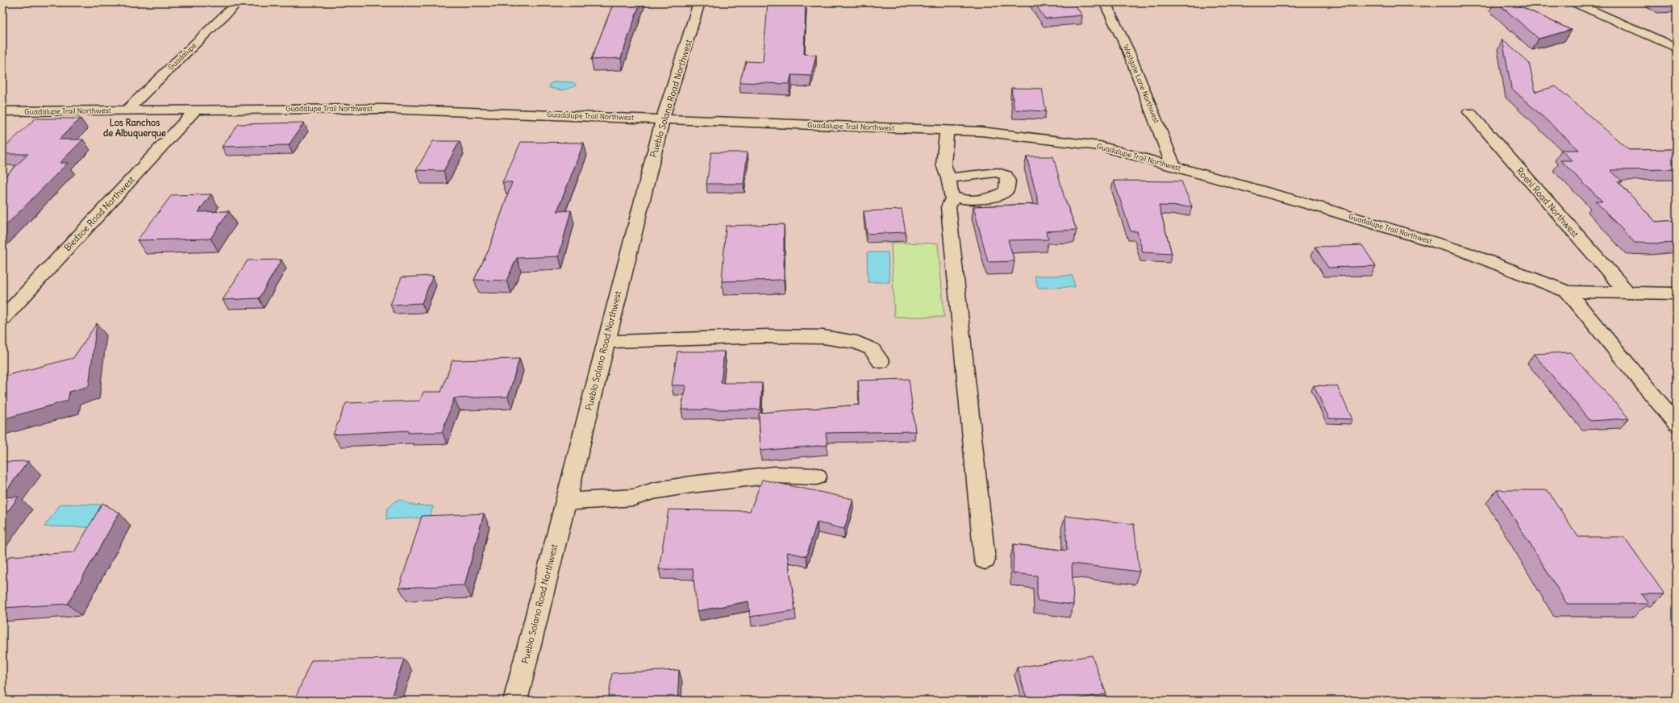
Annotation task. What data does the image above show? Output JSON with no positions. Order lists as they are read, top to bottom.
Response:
{
  "streets": {
    "street": [
      "Guadalupe",
      "Westgate Lane Northwest",
      "Pueblo Solano Road Northwest",
      "Guadalupe Trail Northwest",
      "Roehl Road Northwest",
      "Bledsoe Road Northwest"
    ]
  },
  "crossings": [
    ["Guadalupe", "Guadalupe Trail Northwest"],
    ["Westgate Lane Northwest", "Guadalupe Trail Northwest"],
    ["Pueblo Solano Road Northwest", "Guadalupe Trail Northwest"],
    ["Guadalupe Trail Northwest", "Roehl Road Northwest"],
    ["Guadalupe Trail Northwest", "Bledsoe Road Northwest"]
  ],
  "districts": ["Los Ranchos de Albuquerque"]
}
